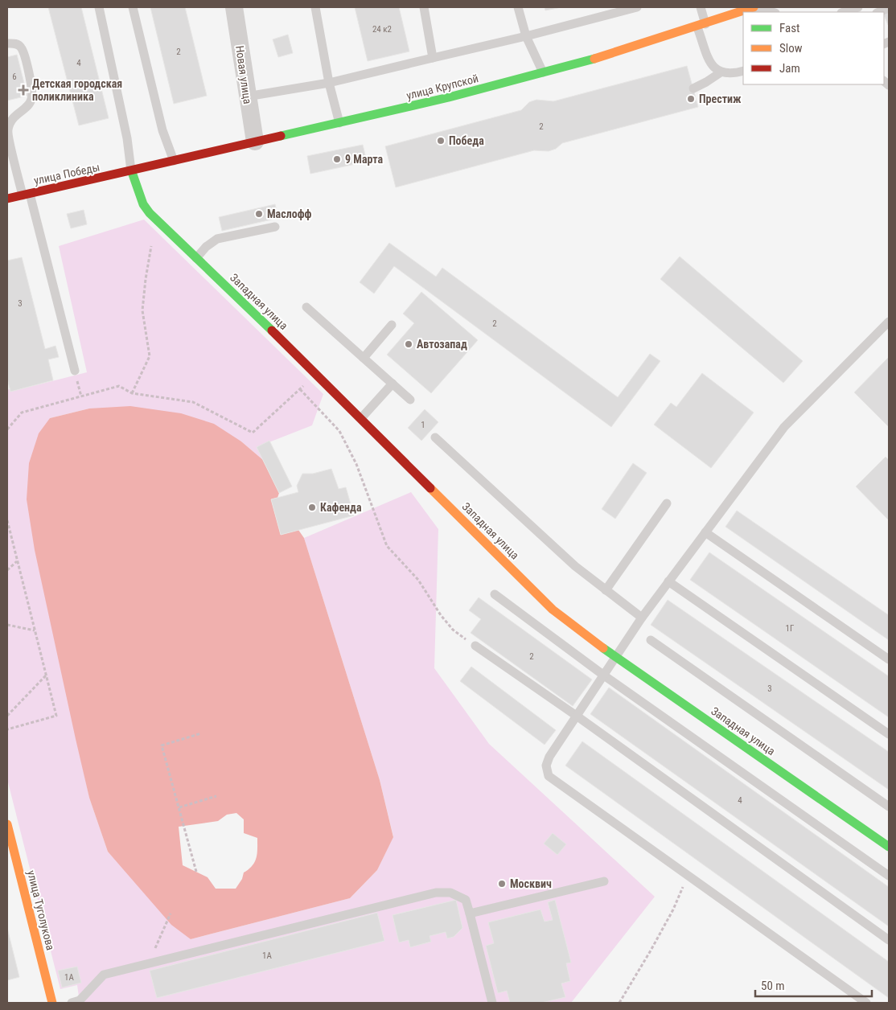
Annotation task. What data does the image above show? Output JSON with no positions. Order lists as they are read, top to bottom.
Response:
{
  "streets": {
    "street": [
      "Новая улица",
      "улица Крупской",
      "улица Победы",
      "Западная улица",
      "улица Туголукова"
    ]
  },
  "crossings": [
    ["Новая улица", "улица Крупской"],
    ["улица Крупской", "улица Победы"],
    ["улица Крупской", "Западная улица"],
    ["улица Победы", "Западная улица"]
  ],
  "places": {
    "health": ["Детская городская поликлиника"],
    "other": [
      "Престиж",
      "Победа",
      "9 Марта",
      "Маслофф",
      "Автозапад",
      "Кафенда",
      "Москвич"
    ]
  },
  "house_numbers": [
    "24 к2",
    "2",
    "4",
    "6",
    "2",
    "3",
    "2",
    "1",
    "1Г",
    "2",
    "3",
    "4",
    "1А",
    "1А"
  ],
  "legend": ["Fast", "Slow", "Jam"],
  "scale_bar": "50 m"
}
